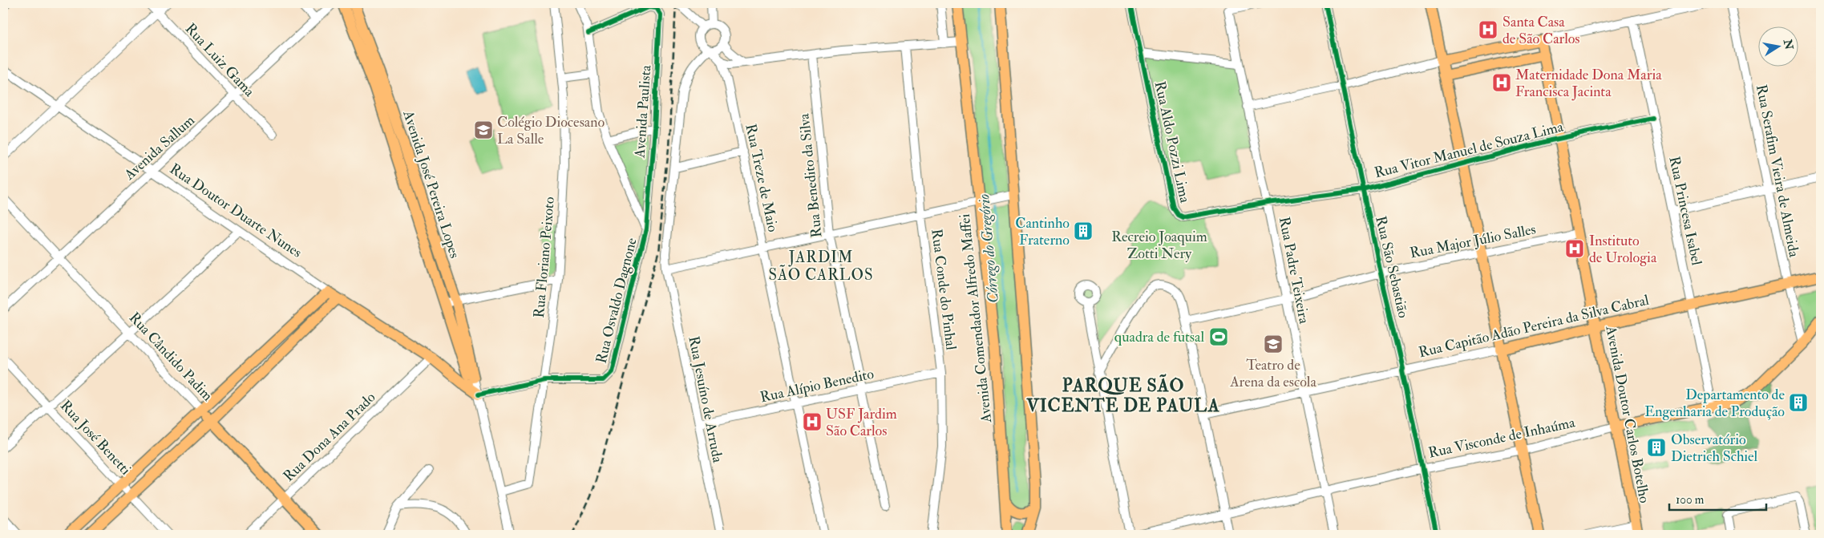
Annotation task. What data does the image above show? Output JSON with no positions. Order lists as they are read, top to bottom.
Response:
{
  "streets": {
    "main road": [
      "Avenida José Pereira Lopes",
      "Rua Doutor Duarte Nunes",
      "Avenida Comendador Alfredo Maffei",
      "Rua Capitão Adão Pereira da Silva Cabral",
      "Rua Cândido Padim",
      "Avenida Doutor Carlos Botelho",
      "Rua Visconde de Inhaúma"
    ],
    "street": [
      "Rua Luiz Gama",
      "Avenida Paulista",
      "Rua Aldo Pozzi Lima",
      "Avenida Sallum",
      "Rua Vitor Manuel de Souza Lima",
      "Rua Serafim Vieira de Almeida",
      "Rua Benedito da Silva",
      "Rua Treze de Maio",
      "Rua Princesa Isabel",
      "Rua Major Júlio Salles",
      "Rua Floriano Peixoto",
      "Rua São Sebastião",
      "Rua Padre Teixeira",
      "Rua Conde do Pinhal",
      "Rua Osvaldo Dagnone",
      "Rua Alípio Benedito",
      "Rua Jesuíno de Arruda",
      "Rua Dona Ana Prado",
      "Rua José Benetti"
    ]
  },
  "crossings": [
    ["Rua Luiz Gama", "Avenida Sallum"],
    ["Avenida Paulista", "Rua Osvaldo Dagnone"],
    ["Rua Aldo Pozzi Lima", "Rua Vitor Manuel de Souza Lima"],
    ["Rua Aldo Pozzi Lima", "Rua Padre Teixeira"],
    ["Avenida Sallum", "Rua Doutor Duarte Nunes"],
    ["Avenida Sallum", "Rua Cândido Padim"],
    ["Rua Vitor Manuel de Souza Lima", "Rua Princesa Isabel"],
    ["Rua Vitor Manuel de Souza Lima", "Rua São Sebastião"],
    ["Rua Vitor Manuel de Souza Lima", "Rua Padre Teixeira"],
    ["Rua Vitor Manuel de Souza Lima", "Avenida Doutor Carlos Botelho"],
    ["Rua Serafim Vieira de Almeida", "Rua Capitão Adão Pereira da Silva Cabral"],
    ["Rua Serafim Vieira de Almeida", "Rua Visconde de Inhaúma"],
    ["Rua Benedito da Silva", "Rua Alípio Benedito"],
    ["Rua Treze de Maio", "Rua Alípio Benedito"],
    ["Avenida José Pereira Lopes", "Rua Doutor Duarte Nunes"],
    ["Rua Doutor Duarte Nunes", "Rua Dona Ana Prado"],
    ["Rua Princesa Isabel", "Rua Capitão Adão Pereira da Silva Cabral"],
    ["Rua Princesa Isabel", "Rua Visconde de Inhaúma"],
    ["Rua Major Júlio Salles", "Rua São Sebastião"],
    ["Rua Major Júlio Salles", "Rua Padre Teixeira"],
    ["Rua Major Júlio Salles", "Avenida Doutor Carlos Botelho"],
    ["Rua Floriano Peixoto", "Rua Osvaldo Dagnone"],
    ["Rua São Sebastião", "Rua Capitão Adão Pereira da Silva Cabral"],
    ["Rua São Sebastião", "Rua Visconde de Inhaúma"],
    ["Rua Padre Teixeira", "Rua Capitão Adão Pereira da Silva Cabral"],
    ["Rua Padre Teixeira", "Rua Visconde de Inhaúma"],
    ["Rua Conde do Pinhal", "Rua Alípio Benedito"],
    ["Rua Capitão Adão Pereira da Silva Cabral", "Avenida Doutor Carlos Botelho"],
    ["Rua Cândido Padim", "Rua Dona Ana Prado"],
    ["Rua Alípio Benedito", "Rua Jesuíno de Arruda"],
    ["Avenida Doutor Carlos Botelho", "Rua Visconde de Inhaúma"]
  ],
  "districts": ["JARDIM SÃO CARLOS", "PARQUE SÃO VICENTE DE PAULA"],
  "water": ["Córrego do Gregório"],
  "parks": ["Recreio Joaquim Zotti Nery"],
  "places": {
    "hospital": [
      "Santa Casa de São Carlos",
      "Maternidade Dona Maria Francisca Jacinta",
      "Instituto de Urologia",
      "USF Jardim São Carlos"
    ],
    "school or university": ["Colégio Diocesano La Salle", "Teatro de Arena da escola"],
    "building": ["Cantinho Fraterno", "Departamento de Engenharia de Produção", "Observatório Dietrich Schiel"],
    "sports": ["quadra de futsal"]
  },
  "scale_bar": "100 m",
  "north": "right"
}
